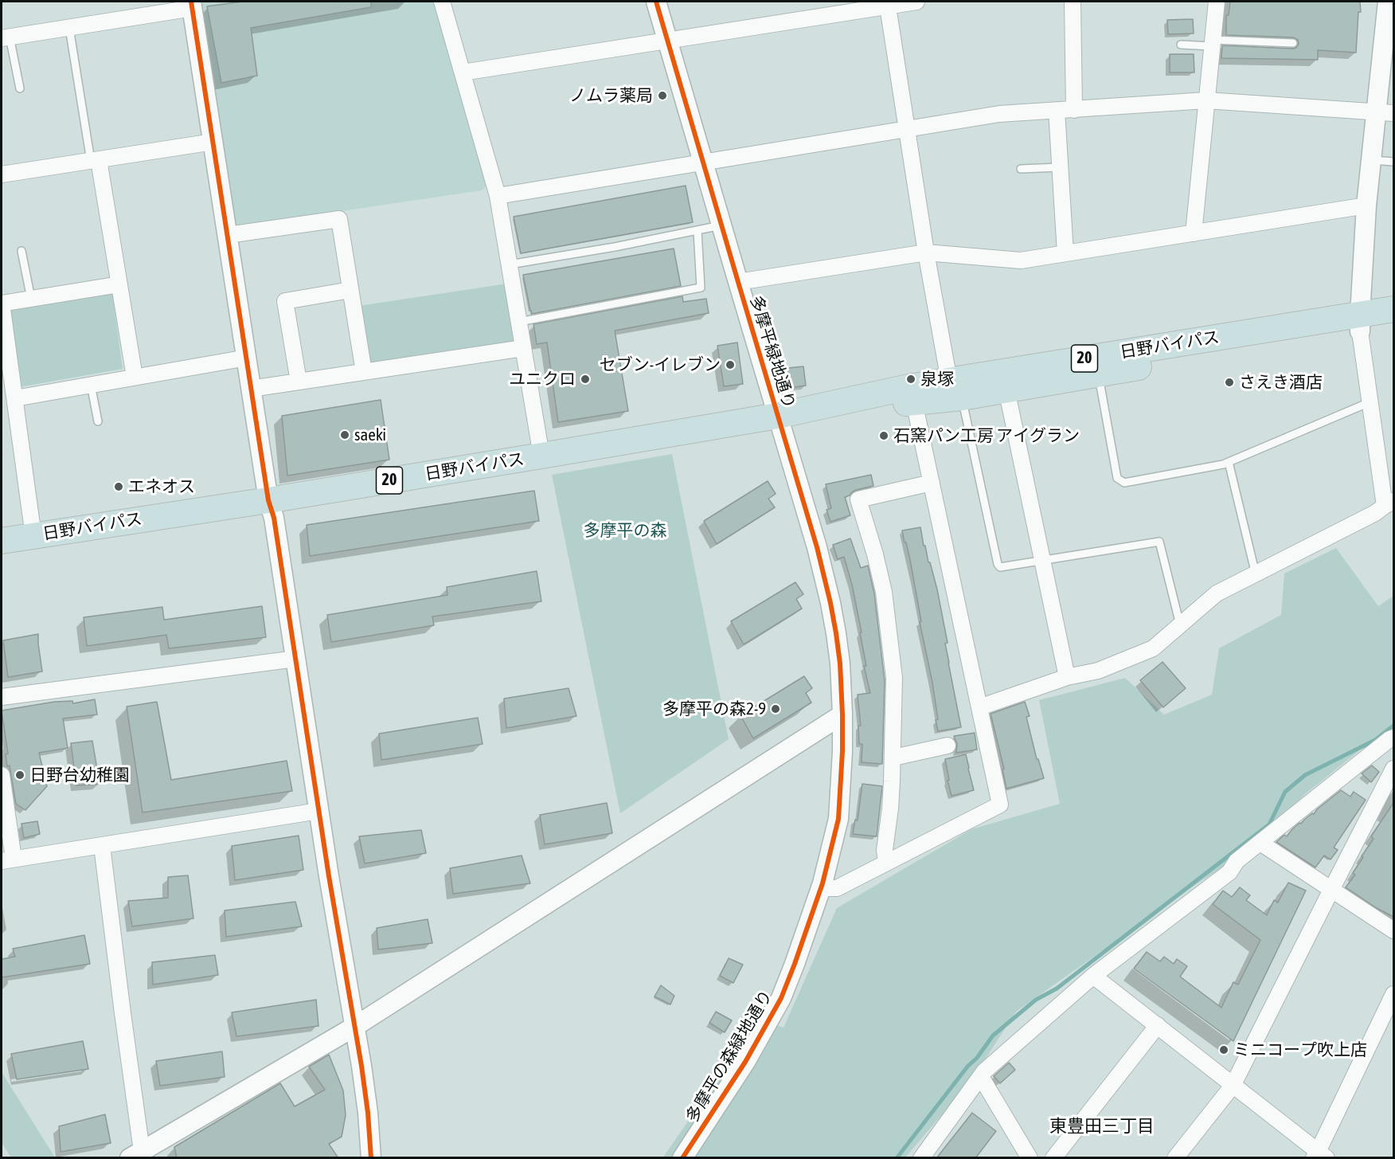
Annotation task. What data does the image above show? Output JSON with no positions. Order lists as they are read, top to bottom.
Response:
{
  "streets": {
    "highway": ["日野バイパス", "20"],
    "street": ["多摩平緑地通り", "多摩平の森緑地通り"]
  },
  "crossings": [
    ["日野バイパス", "多摩平緑地通り"],
    ["多摩平緑地通り", "多摩平の森緑地通り"]
  ],
  "districts": ["東豊田三丁目"],
  "parks": ["多摩平の森"],
  "places": [
    "ノムラ薬局",
    "セブン-イレブン",
    "ユニクロ",
    "泉塚",
    "さえき酒店",
    "saeki",
    "石窯パン工房 アイグラン",
    "エネオス",
    "多摩平の森2-9",
    "日野台幼稚園",
    "ミニコープ吹上店"
  ]
}
